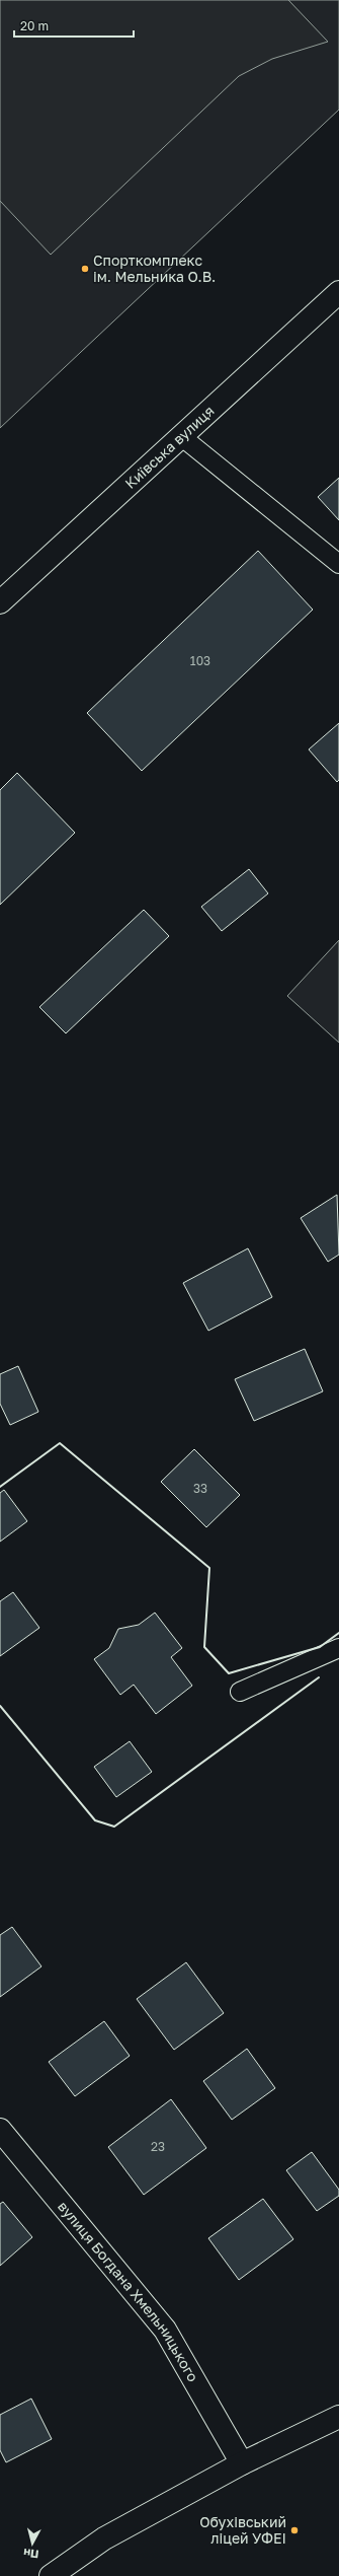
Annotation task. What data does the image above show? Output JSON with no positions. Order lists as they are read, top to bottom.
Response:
{
  "streets": {
    "street": ["Київська вулиця", "вулиця Богдана Хмельницького"]
  },
  "places": ["Спорткомплекс ім. Мельника О.В.", "Обухівський ліцей УФЕІ"],
  "house_numbers": ["103", "33", "23"],
  "scale_bar": "20 m",
  "north": "bottom"
}
